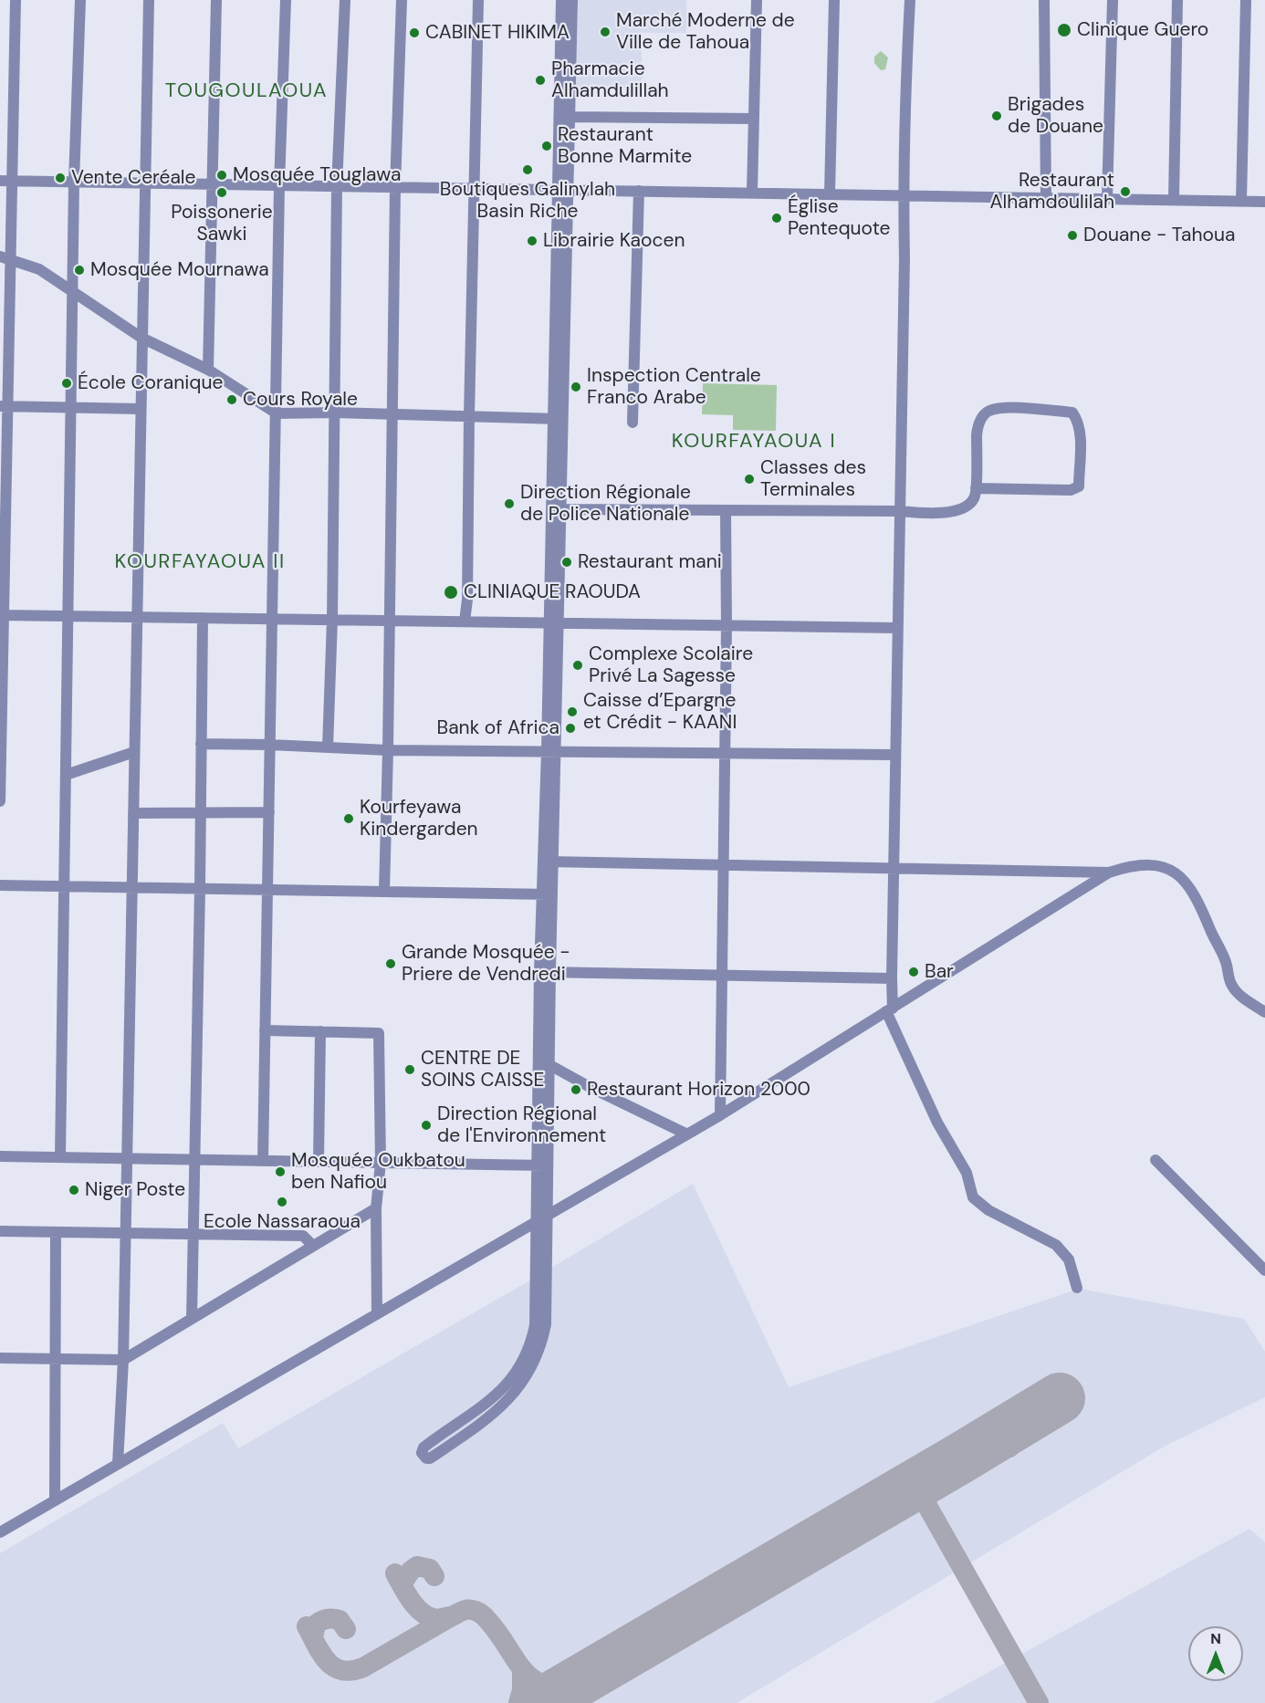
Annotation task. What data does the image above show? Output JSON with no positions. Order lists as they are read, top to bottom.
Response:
{
  "districts": ["TOUGOULAOUA", "KOURFAYAOUA I", "KOURFAYAOUA II"],
  "places": [
    "Clinique Guero",
    "Marché Moderne de Ville de Tahoua",
    "CABINET HIKIMA",
    "Pharmacie Alhamdulillah",
    "Brigades de Douane",
    "Restaurant Bonne Marmite",
    "Boutiques Galinylah Basin Riche",
    "Mosquée Touglawa",
    "Vente Ceréale",
    "Restaurant Alhamdoulilah",
    "Poissonerie Sawki",
    "Église Pentequote",
    "Douane - Tahoua",
    "Librairie Kaocen",
    "Mosquée Mournawa",
    "École Coranique",
    "Inspection Centrale Franco Arabe",
    "Cours Royale",
    "Classes des Terminales",
    "Direction Régionale de Police Nationale",
    "Restaurant mani",
    "CLINIAQUE RAOUDA",
    "Complexe Scolaire Privé La Sagesse",
    "Caisse d’Epargne et Crédit - KAANI",
    "Bank of Africa",
    "Kourfeyawa Kindergarden",
    "Grande Mosquée - Priere de Vendredi",
    "Bar",
    "CENTRE DE SOINS CAISSE",
    "Restaurant Horizon 2000",
    "Direction Régional de l'Environnement",
    "Mosquée Oukbatou ben Nafiou",
    "Niger Poste",
    "Ecole Nassaraoua"
  ],
  "north": "top"
}
